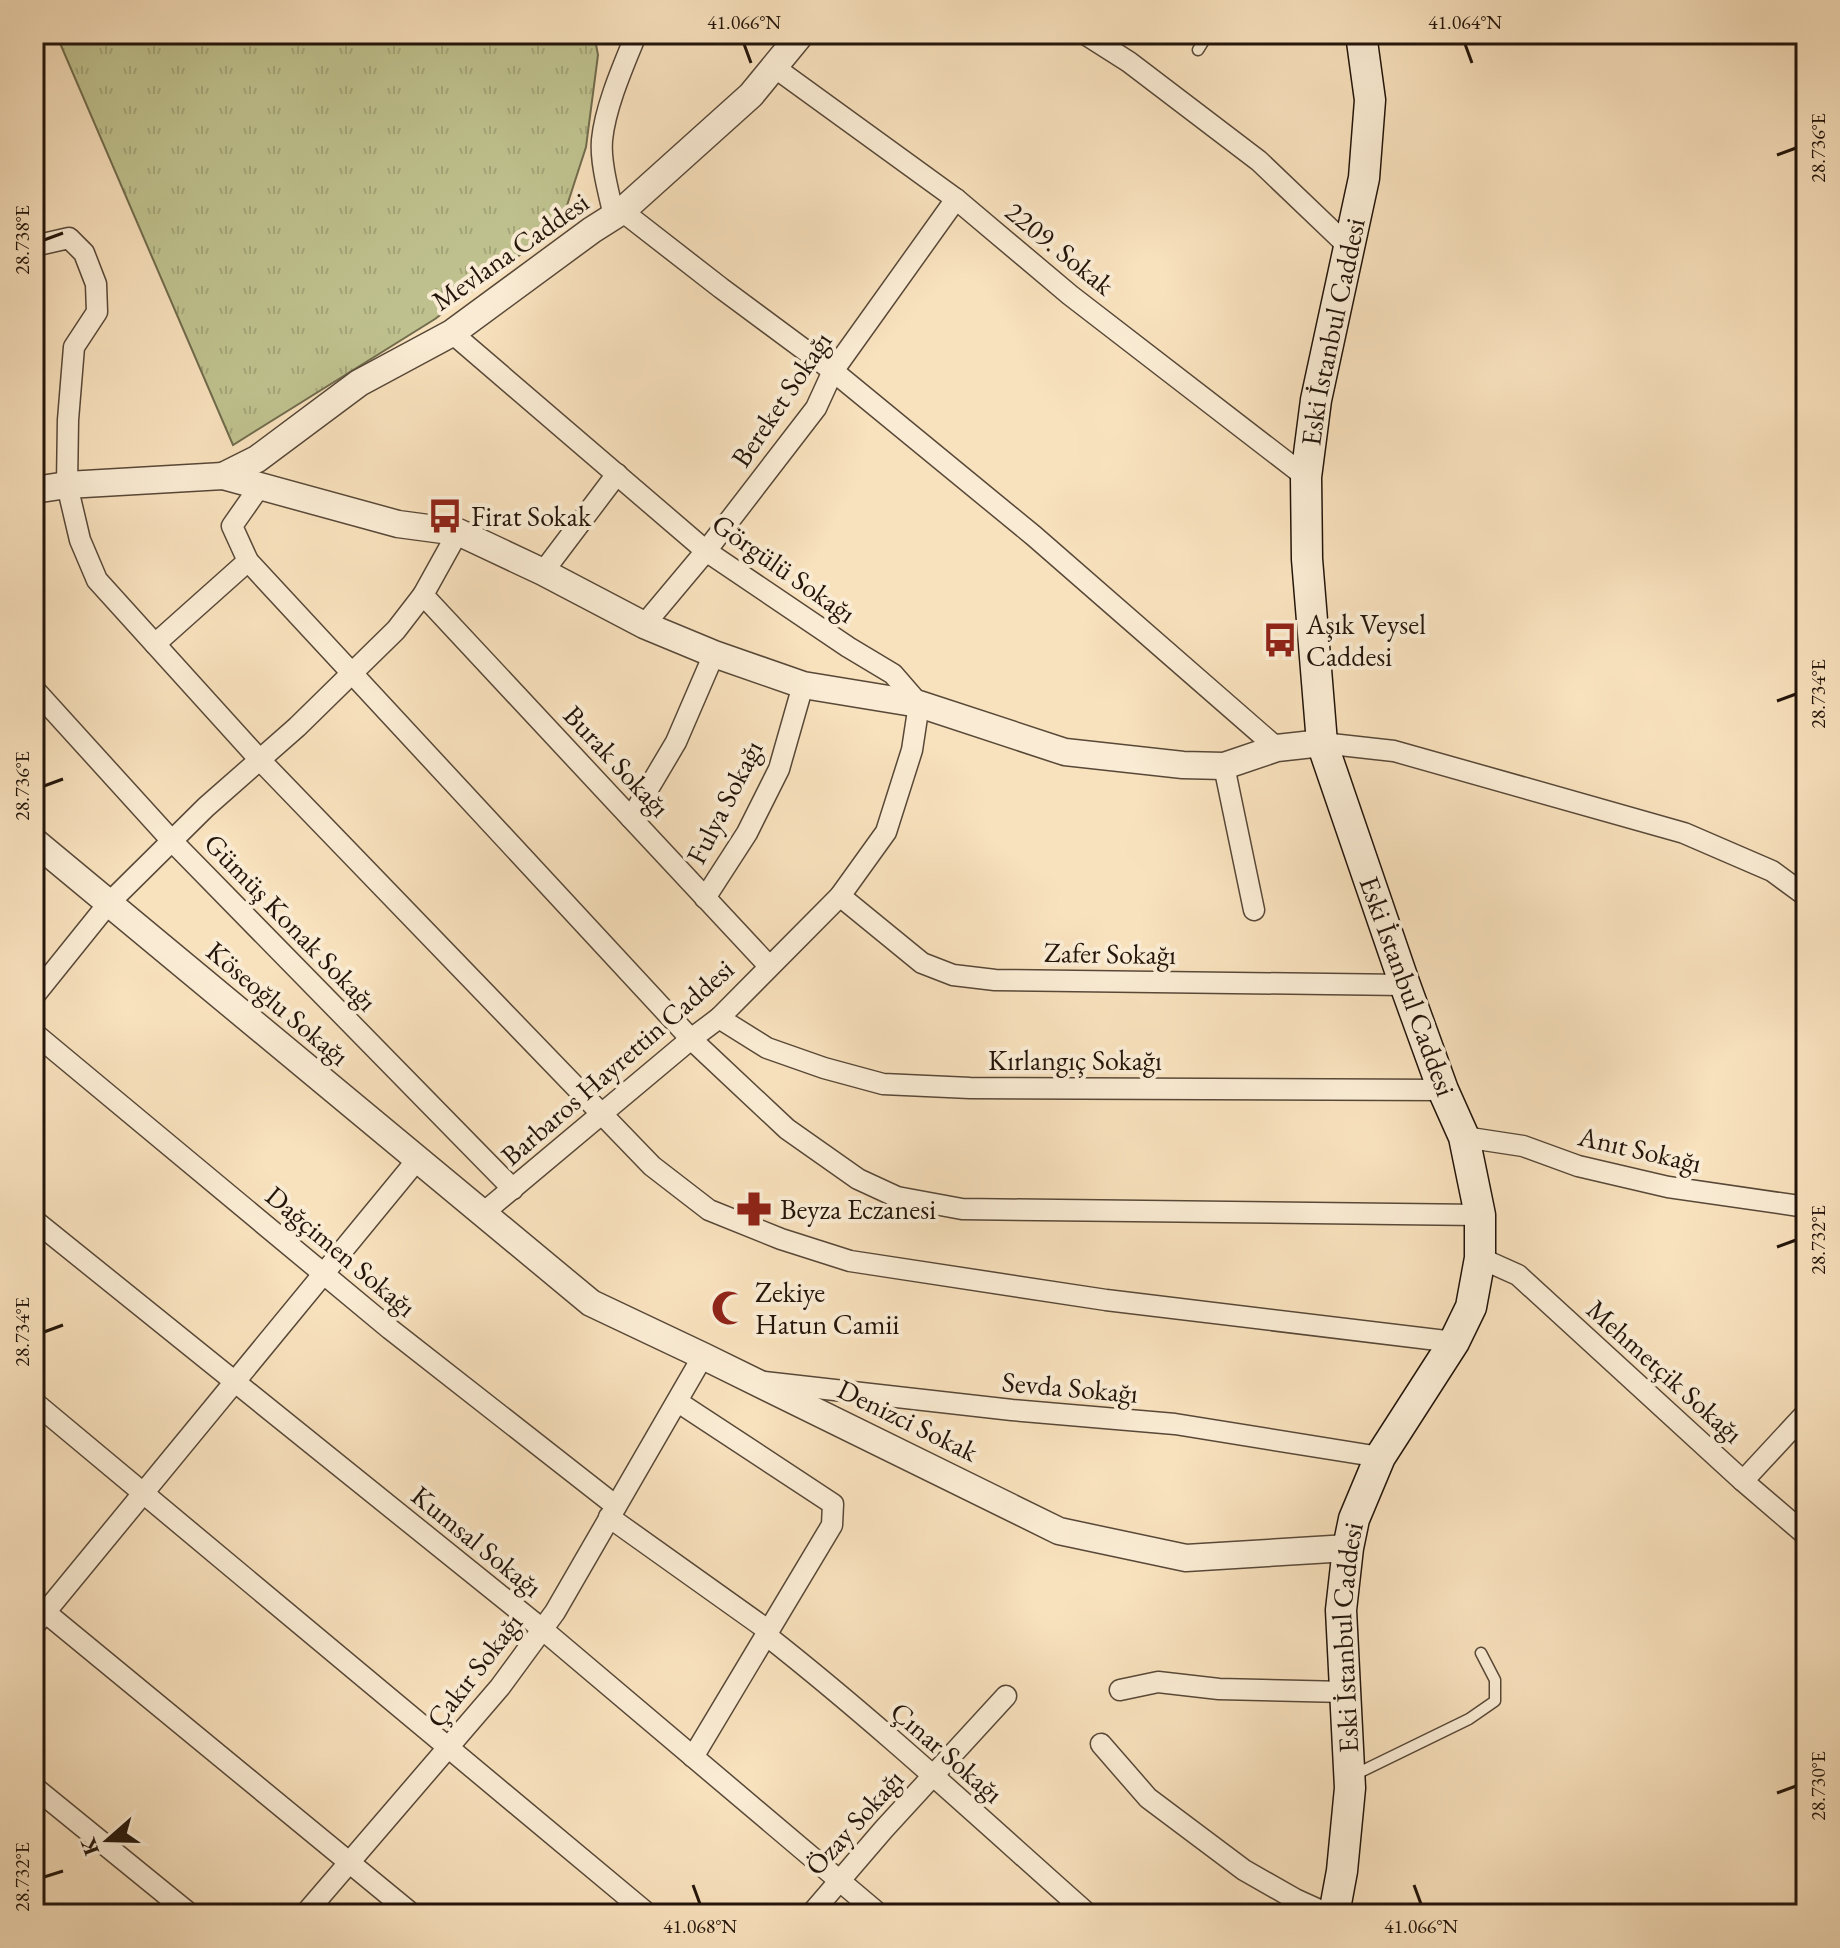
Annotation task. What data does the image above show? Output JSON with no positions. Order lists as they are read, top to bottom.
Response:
{
  "streets": {
    "main road": ["Eski İstanbul Caddesi"],
    "street": [
      "2209. Sokak",
      "Mevlana Caddesi",
      "Bereket Sokağı",
      "Görgülü Sokağı",
      "Burak Sokağı",
      "Fulya Sokağı",
      "Gümüş Konak Sokağı",
      "Zafer Sokağı",
      "Köseoğlu Sokağı",
      "Kırlangıç Sokağı",
      "Barbaros Hayrettin Caddesi",
      "Anıt Sokağı",
      "Dağçimen Sokağı",
      "Mehmetçik Sokağı",
      "Sevda Sokağı",
      "Denizci Sokak",
      "Kumsal Sokağı",
      "Çakır Sokağı",
      "Çınar Sokağı",
      "Özay Sokağı"
    ]
  },
  "crossings": [
    ["2209. Sokak", "Mevlana Caddesi"],
    ["2209. Sokak", "Eski İstanbul Caddesi"],
    ["2209. Sokak", "Bereket Sokağı"],
    ["Mevlana Caddesi", "Görgülü Sokağı"],
    ["Eski İstanbul Caddesi", "Zafer Sokağı"],
    ["Eski İstanbul Caddesi", "Kırlangıç Sokağı"],
    ["Eski İstanbul Caddesi", "Anıt Sokağı"],
    ["Eski İstanbul Caddesi", "Mehmetçik Sokağı"],
    ["Eski İstanbul Caddesi", "Sevda Sokağı"],
    ["Eski İstanbul Caddesi", "Denizci Sokak"],
    ["Bereket Sokağı", "Görgülü Sokağı"],
    ["Görgülü Sokağı", "Barbaros Hayrettin Caddesi"],
    ["Burak Sokağı", "Fulya Sokağı"],
    ["Burak Sokağı", "Barbaros Hayrettin Caddesi"],
    ["Gümüş Konak Sokağı", "Barbaros Hayrettin Caddesi"],
    ["Zafer Sokağı", "Barbaros Hayrettin Caddesi"],
    ["Köseoğlu Sokağı", "Barbaros Hayrettin Caddesi"],
    ["Köseoğlu Sokağı", "Denizci Sokak"],
    ["Kırlangıç Sokağı", "Barbaros Hayrettin Caddesi"],
    ["Barbaros Hayrettin Caddesi", "Denizci Sokak"],
    ["Dağçimen Sokağı", "Çakır Sokağı"],
    ["Dağçimen Sokağı", "Çınar Sokağı"],
    ["Sevda Sokağı", "Denizci Sokak"],
    ["Denizci Sokak", "Çakır Sokağı"],
    ["Kumsal Sokağı", "Çakır Sokağı"],
    ["Kumsal Sokağı", "Özay Sokağı"],
    ["Çınar Sokağı", "Özay Sokağı"]
  ],
  "places": {
    "bus stop": ["Firat Sokak", "Aşık Veysel Caddesi"],
    "pharmacy": ["Beyza Eczanesi"],
    "mosque": ["Zekiye Hatun Camii"]
  },
  "north": "left",
  "coordinates": [
    "41.066°N",
    "41.064°N",
    "28.736°E",
    "28.738°E",
    "28.734°E",
    "28.732°E",
    "28.730°E",
    "41.068°N"
  ]
}
